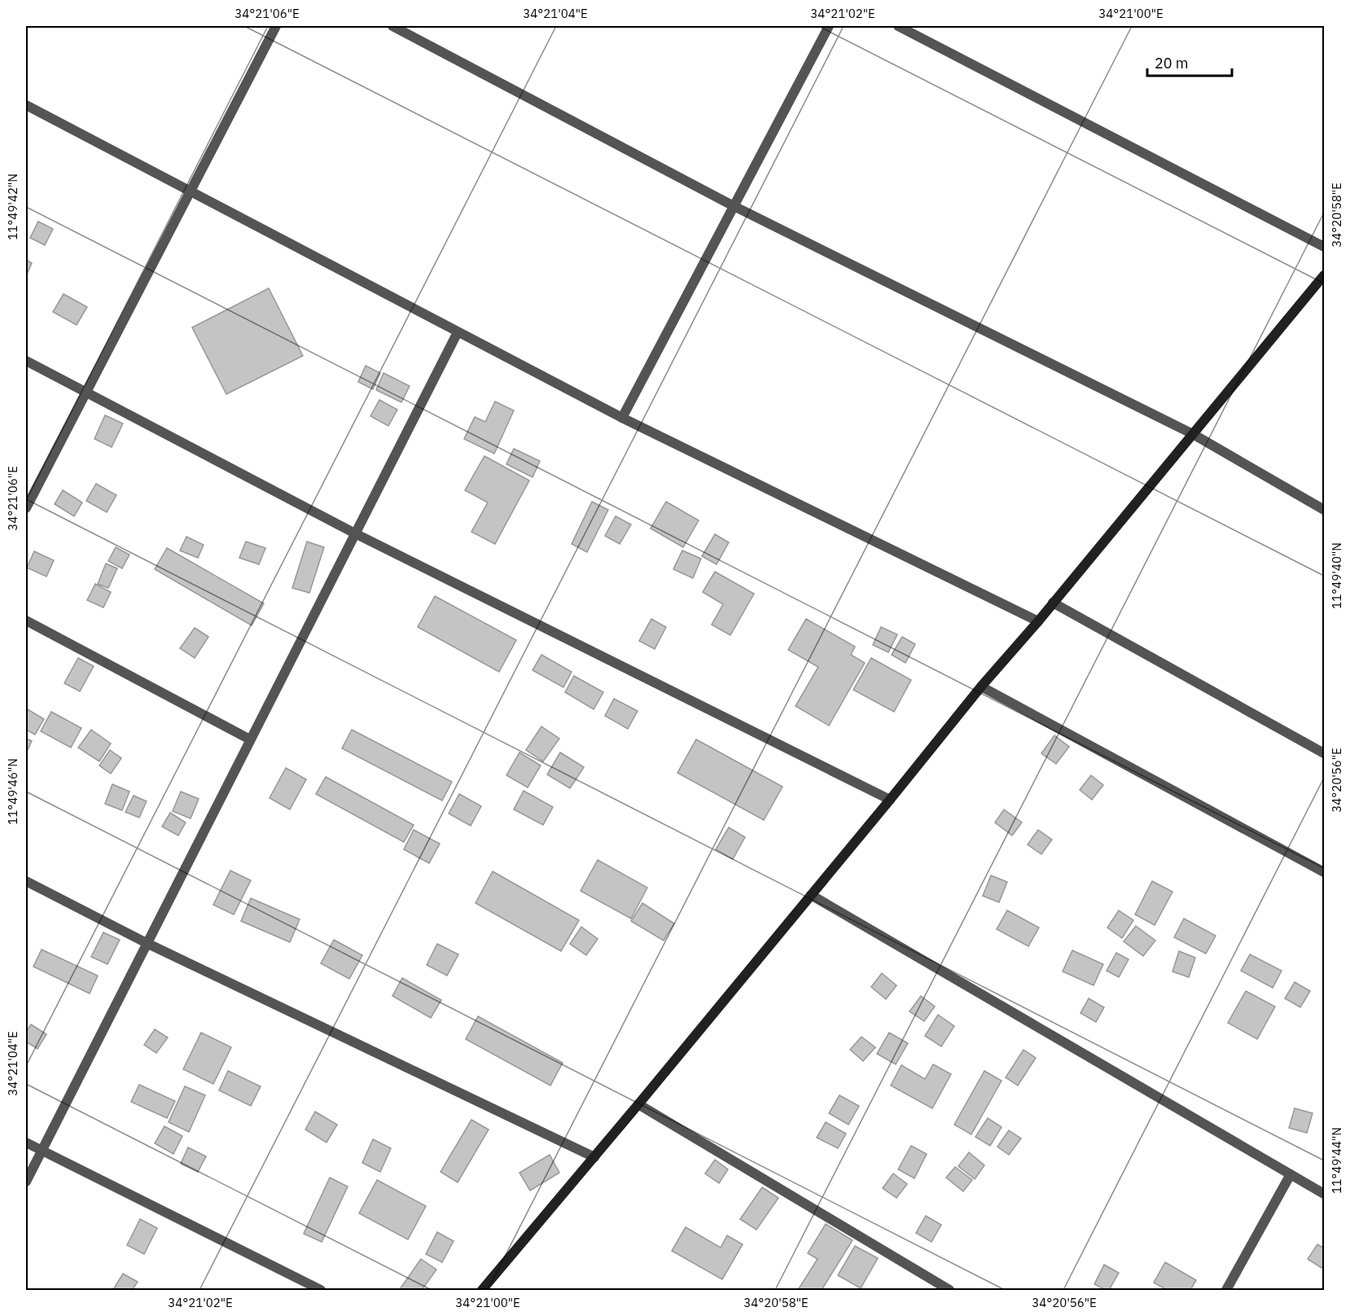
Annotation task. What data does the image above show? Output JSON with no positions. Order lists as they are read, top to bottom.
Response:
{
  "scale_bar": "20 m",
  "coordinates": [
    "34°21'06\"E",
    "34°21'04\"E",
    "34°21'02\"E",
    "34°21'00\"E",
    "11°49'42\"N",
    "34°20'58\"E",
    "11°49'40\"N",
    "34°20'56\"E",
    "11°49'46\"N",
    "11°49'44\"N"
  ]
}
